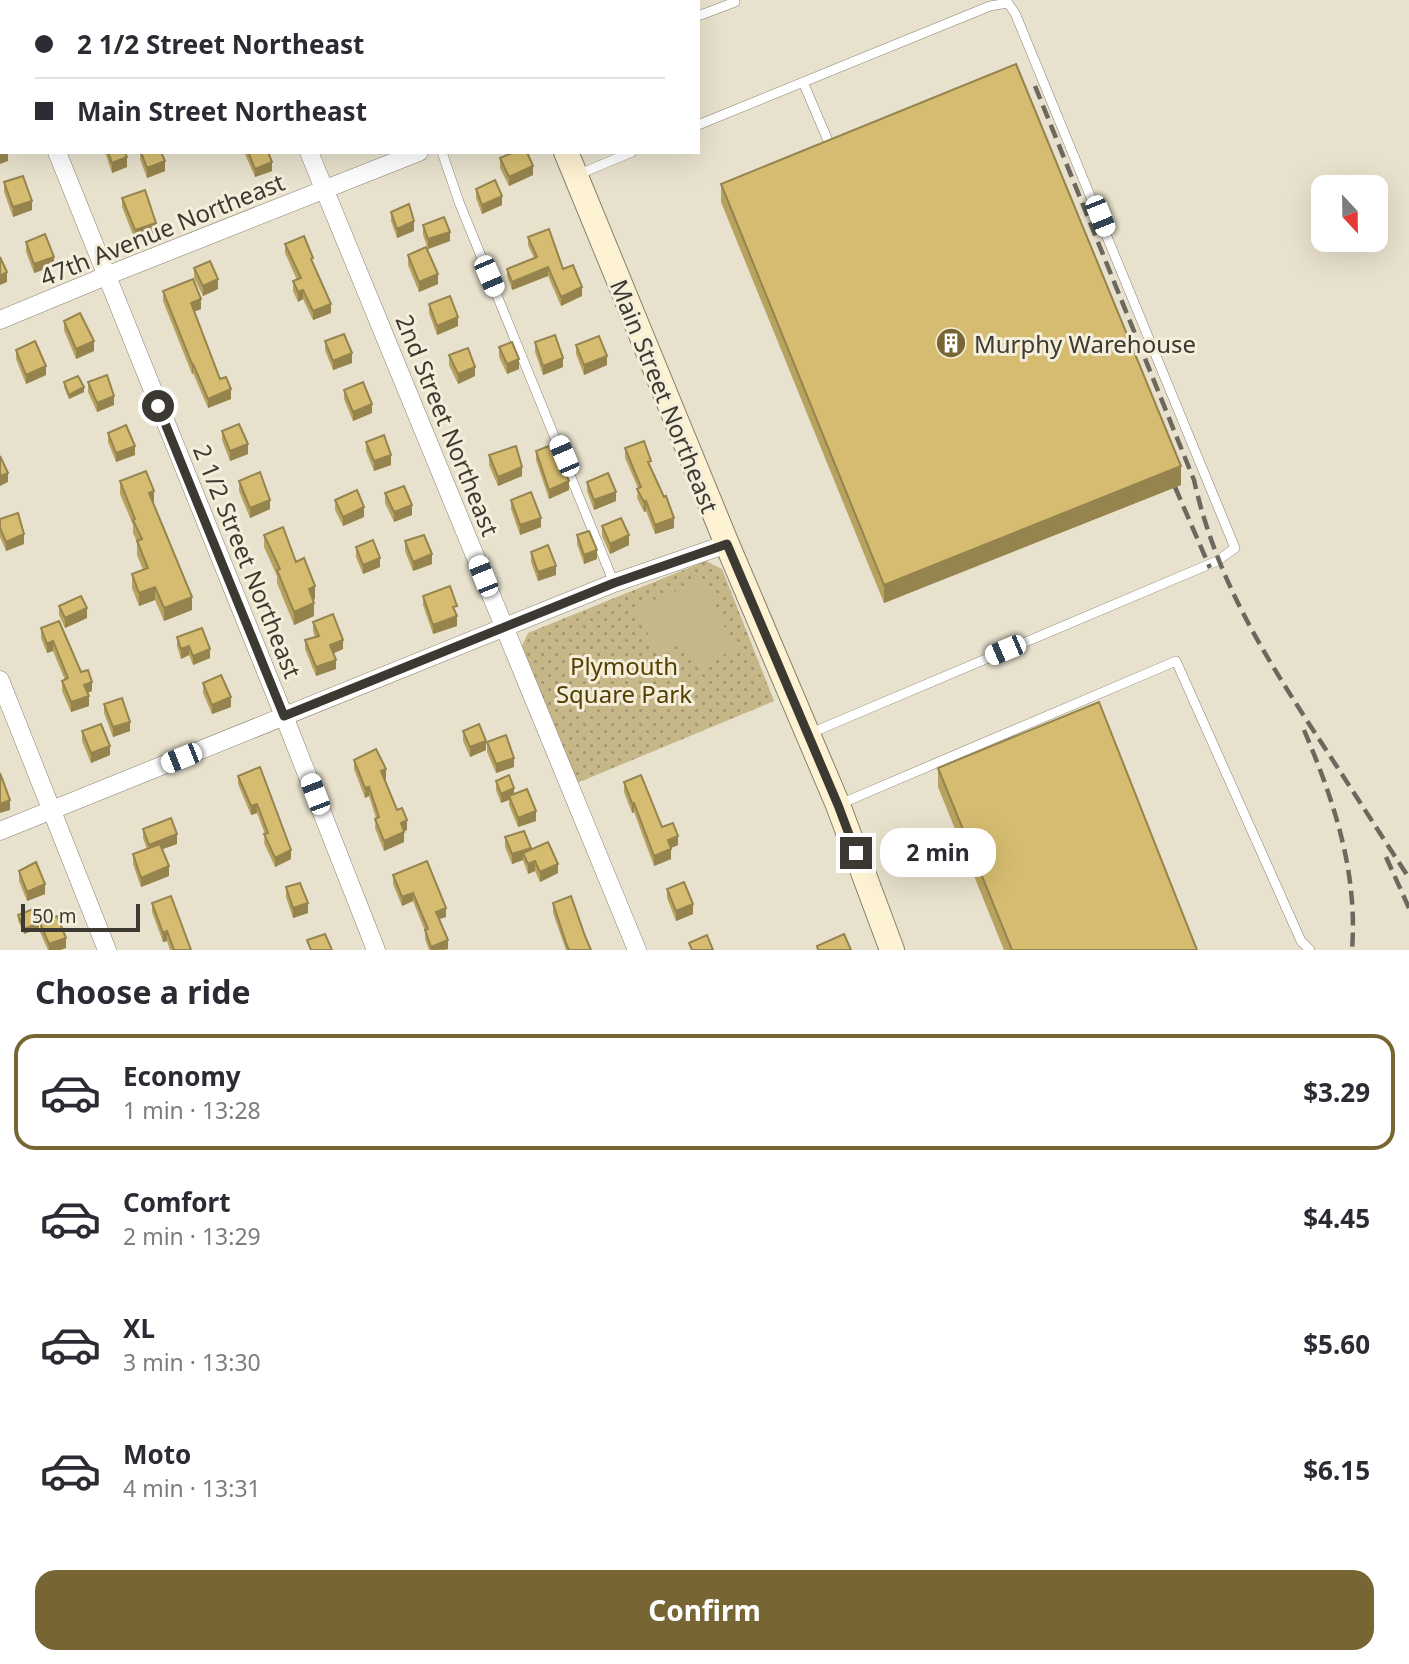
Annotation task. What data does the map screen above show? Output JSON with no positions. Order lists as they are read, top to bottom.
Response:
{
  "streets": {
    "street": [
      "47th Avenue Northeast",
      "Main Street Northeast",
      "2nd Street Northeast",
      "2 1/2 Street Northeast"
    ]
  },
  "crossings": [
    ["47th Avenue Northeast", "2nd Street Northeast"],
    ["47th Avenue Northeast", "2 1/2 Street Northeast"]
  ],
  "parks": ["Plymouth Square Park"],
  "places": {
    "building": ["Murphy Warehouse"]
  },
  "scale_bar": "50 m",
  "north": "bottom",
  "page": {
    "banner": ["2 1/2 Street Northeast", "Main Street Northeast"],
    "bubble": "2 min",
    "scale": "50 m",
    "heading": "Choose a ride",
    "list": [
      {
        "name": "Economy",
        "note": "1 min · 13:28",
        "value": "$3.29"
      },
      {
        "name": "Comfort",
        "note": "2 min · 13:29",
        "value": "$4.45"
      },
      {
        "name": "XL",
        "note": "3 min · 13:30",
        "value": "$5.60"
      },
      {
        "name": "Moto",
        "note": "4 min · 13:31",
        "value": "$6.15"
      }
    ],
    "buttons": "Confirm"
  }
}
